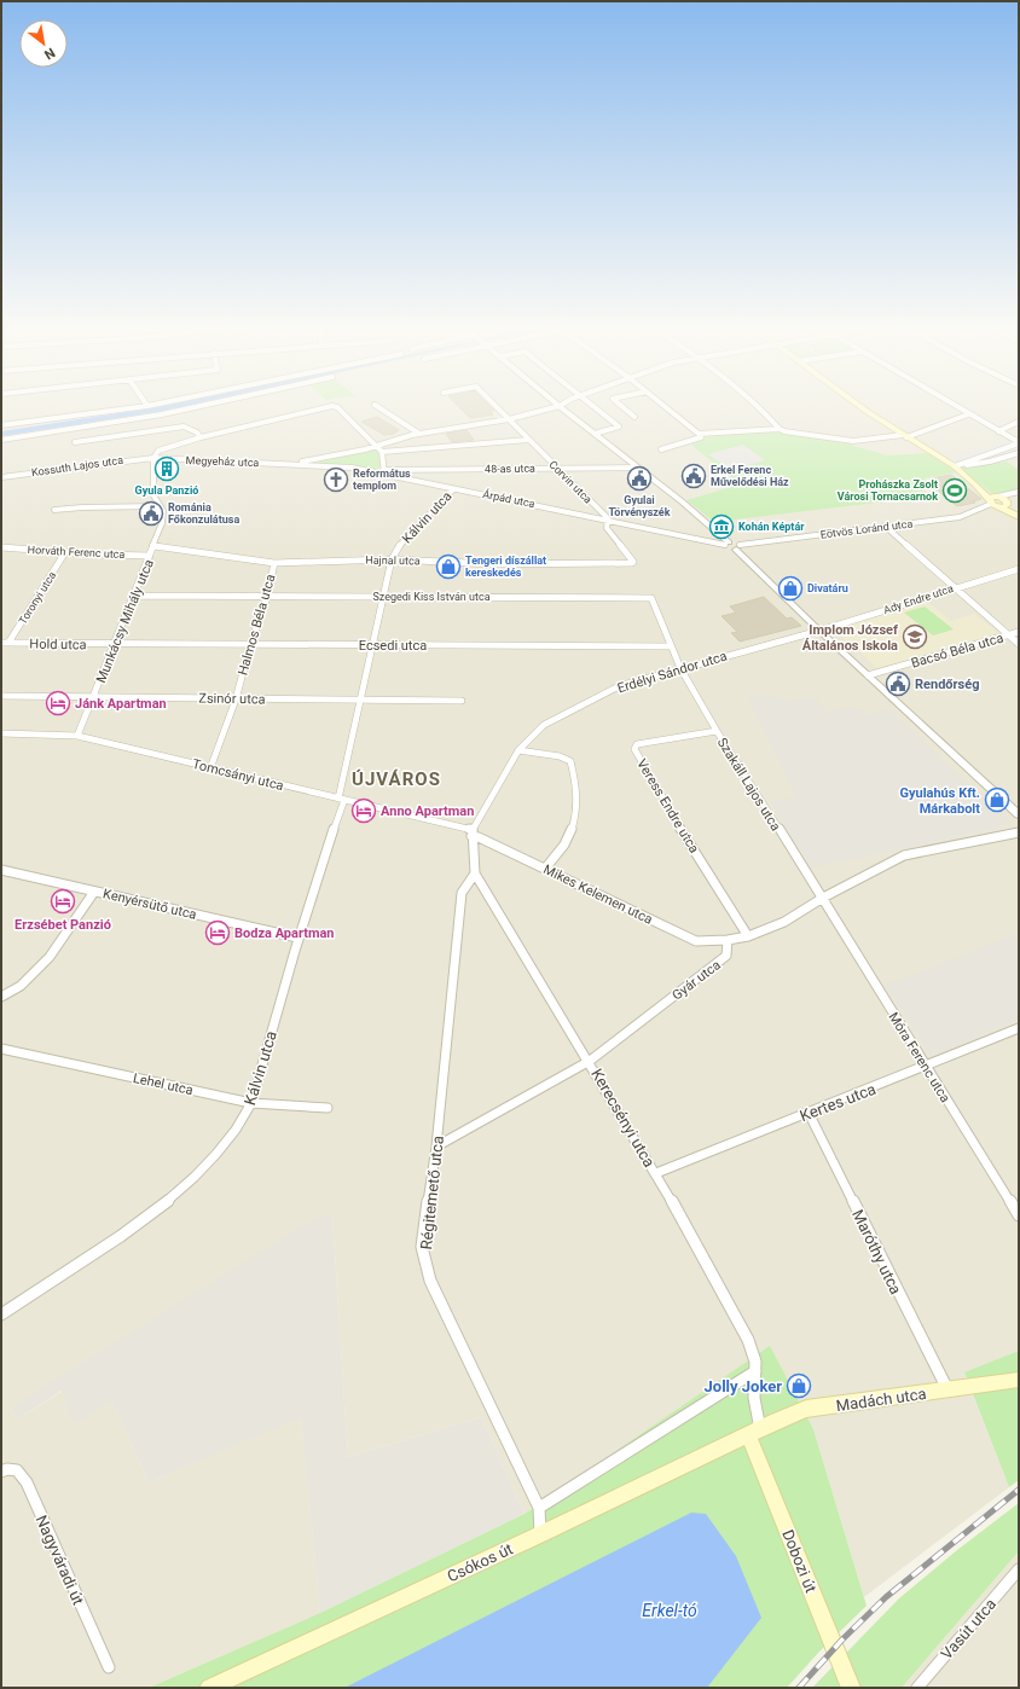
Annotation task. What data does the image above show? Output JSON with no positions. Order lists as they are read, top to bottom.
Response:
{
  "streets": {
    "main road": ["Madách utca", "Dobozi út", "Csókos út"],
    "street": [
      "Megyeház utca",
      "Kossuth Lajos utca",
      "48-as utca",
      "Corvin utca",
      "Árpád utca",
      "Kálvin utca",
      "Eötvös Loránd utca",
      "Horváth Ferenc utca",
      "Hajnal utca",
      "Szegedi Kiss István utca",
      "Toronyi utca",
      "Ady Endre utca",
      "Munkácsy Mihály utca",
      "Halmos Béla utca",
      "Hold utca",
      "Ecsedi utca",
      "Bacsó Béla utca",
      "Erdélyi Sándor utca",
      "Zsinór utca",
      "Tomcsányi utca",
      "Szakáll Lajos utca",
      "Veress Endre utca",
      "Mikes Kelemen utca",
      "Kenyérsütő utca",
      "Gyár utca",
      "Móra Ferenc utca",
      "Lehel utca",
      "Kertes utca",
      "Kerecsényi utca",
      "Régitemető utca",
      "Maróthy utca",
      "Nagyváradi út",
      "Vasút utca"
    ]
  },
  "crossings": [
    ["Megyeház utca", "Kossuth Lajos utca"],
    ["Megyeház utca", "Árpád utca"],
    ["Megyeház utca", "Munkácsy Mihály utca"],
    ["Kossuth Lajos utca", "Munkácsy Mihály utca"],
    ["48-as utca", "Corvin utca"],
    ["48-as utca", "Árpád utca"],
    ["Corvin utca", "Árpád utca"],
    ["Corvin utca", "Hajnal utca"],
    ["Árpád utca", "Kálvin utca"],
    ["Árpád utca", "Hajnal utca"],
    ["Kálvin utca", "Hajnal utca"],
    ["Kálvin utca", "Szegedi Kiss István utca"],
    ["Kálvin utca", "Ecsedi utca"],
    ["Kálvin utca", "Zsinór utca"],
    ["Kálvin utca", "Tomcsányi utca"],
    ["Kálvin utca", "Kenyérsütő utca"],
    ["Kálvin utca", "Lehel utca"],
    ["Horváth Ferenc utca", "Toronyi utca"],
    ["Horváth Ferenc utca", "Munkácsy Mihály utca"],
    ["Hajnal utca", "Munkácsy Mihály utca"],
    ["Hajnal utca", "Halmos Béla utca"],
    ["Szegedi Kiss István utca", "Munkácsy Mihály utca"],
    ["Szegedi Kiss István utca", "Halmos Béla utca"],
    ["Szegedi Kiss István utca", "Ecsedi utca"],
    ["Szegedi Kiss István utca", "Erdélyi Sándor utca"],
    ["Szegedi Kiss István utca", "Szakáll Lajos utca"],
    ["Toronyi utca", "Hold utca"],
    ["Ady Endre utca", "Erdélyi Sándor utca"],
    ["Munkácsy Mihály utca", "Hold utca"],
    ["Munkácsy Mihály utca", "Ecsedi utca"],
    ["Munkácsy Mihály utca", "Zsinór utca"],
    ["Munkácsy Mihály utca", "Tomcsányi utca"],
    ["Halmos Béla utca", "Ecsedi utca"],
    ["Halmos Béla utca", "Zsinór utca"],
    ["Halmos Béla utca", "Tomcsányi utca"],
    ["Hold utca", "Ecsedi utca"],
    ["Erdélyi Sándor utca", "Tomcsányi utca"],
    ["Erdélyi Sándor utca", "Szakáll Lajos utca"],
    ["Erdélyi Sándor utca", "Mikes Kelemen utca"],
    ["Tomcsányi utca", "Mikes Kelemen utca"],
    ["Szakáll Lajos utca", "Veress Endre utca"],
    ["Szakáll Lajos utca", "Móra Ferenc utca"],
    ["Mikes Kelemen utca", "Gyár utca"],
    ["Gyár utca", "Kerecsényi utca"],
    ["Gyár utca", "Régitemető utca"],
    ["Móra Ferenc utca", "Kertes utca"],
    ["Kertes utca", "Kerecsényi utca"],
    ["Kertes utca", "Maróthy utca"],
    ["Kerecsényi utca", "Régitemető utca"],
    ["Kerecsényi utca", "Madách utca"],
    ["Kerecsényi utca", "Dobozi út"],
    ["Kerecsényi utca", "Csókos út"],
    ["Régitemető utca", "Csókos út"],
    ["Maróthy utca", "Madách utca"],
    ["Madách utca", "Dobozi út"],
    ["Madách utca", "Csókos út"],
    ["Dobozi út", "Csókos út"]
  ],
  "districts": ["ÚJVÁROS"],
  "water": ["Erkel-tó"],
  "places": {
    "building": ["Gyula Panzió"],
    "public building": [
      "Erkel Ferenc Művelődési Ház",
      "Gyulai Törvényszék",
      "Románia Főkonzulátusa",
      "Rendőrség"
    ],
    "church": ["Református templom"],
    "sports": ["Prohászka Zsolt Városi Tornacsarnok"],
    "museum": ["Kohán Képtár"],
    "shop": [
      "Tengeri díszállat kereskedés",
      "Divatáru",
      "Gyulahús Kft. Márkabolt",
      "Jolly Joker"
    ],
    "school or university": ["Implom József Általános Iskola"],
    "hotel": [
      "Jánk Apartman",
      "Anno Apartman",
      "Erzsébet Panzió",
      "Bodza Apartman"
    ]
  },
  "north": "bottom right"
}
